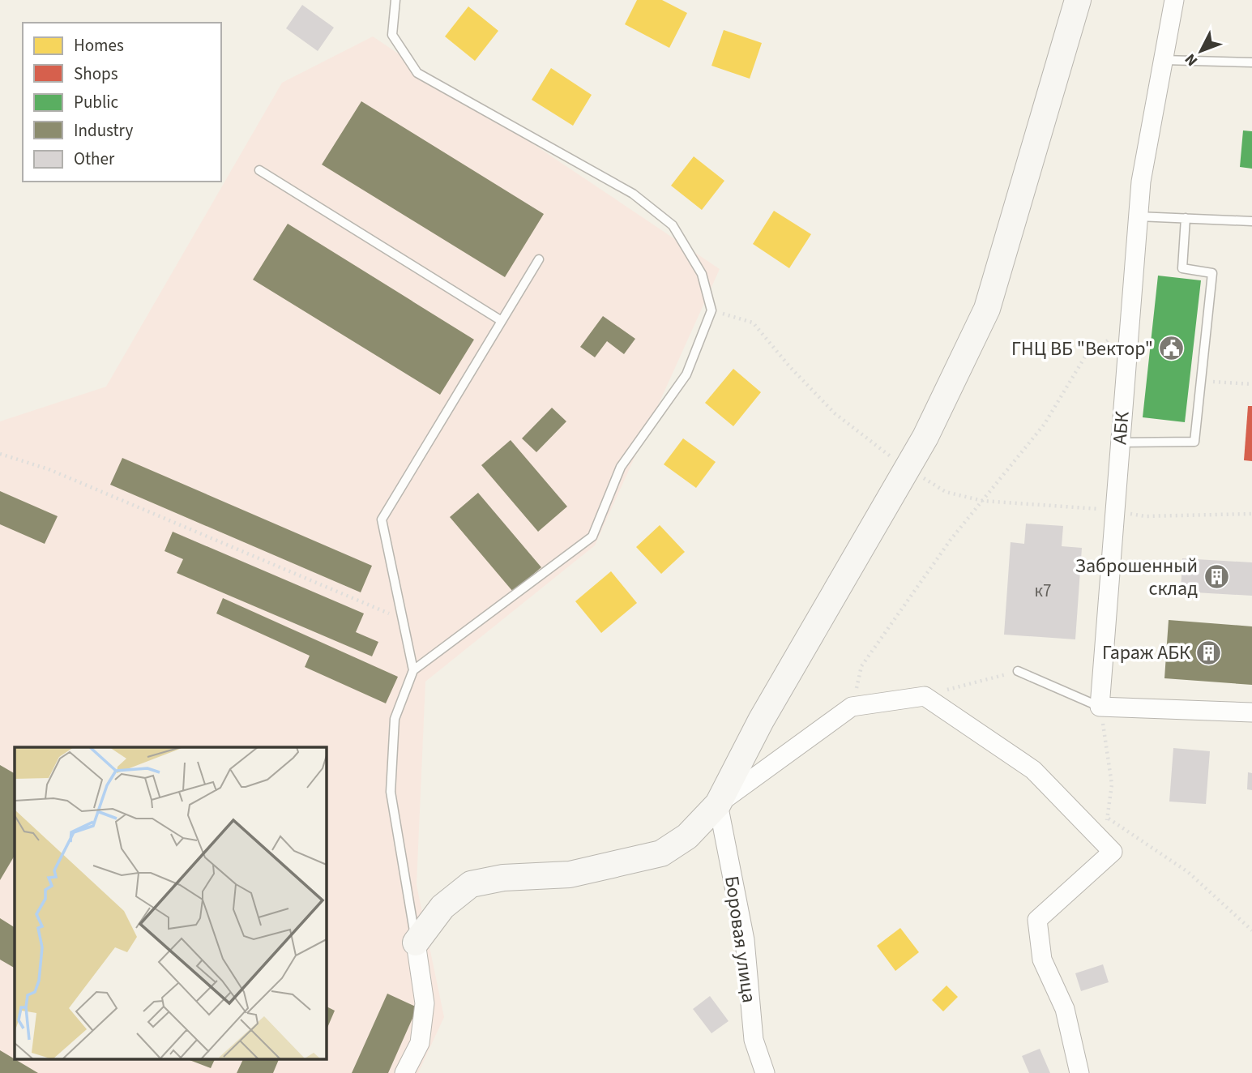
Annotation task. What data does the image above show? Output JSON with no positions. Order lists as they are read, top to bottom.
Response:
{
  "streets": {
    "street": ["АБК", "Боровая улица"]
  },
  "places": {
    "public building": ["ГНЦ ВБ \"Вектор\""],
    "building": ["Заброшенный склад", "Гараж АБК"]
  },
  "house_numbers": ["к7"],
  "legend": [
    "Homes",
    "Shops",
    "Public",
    "Industry",
    "Other"
  ],
  "north": "bottom left"
}
